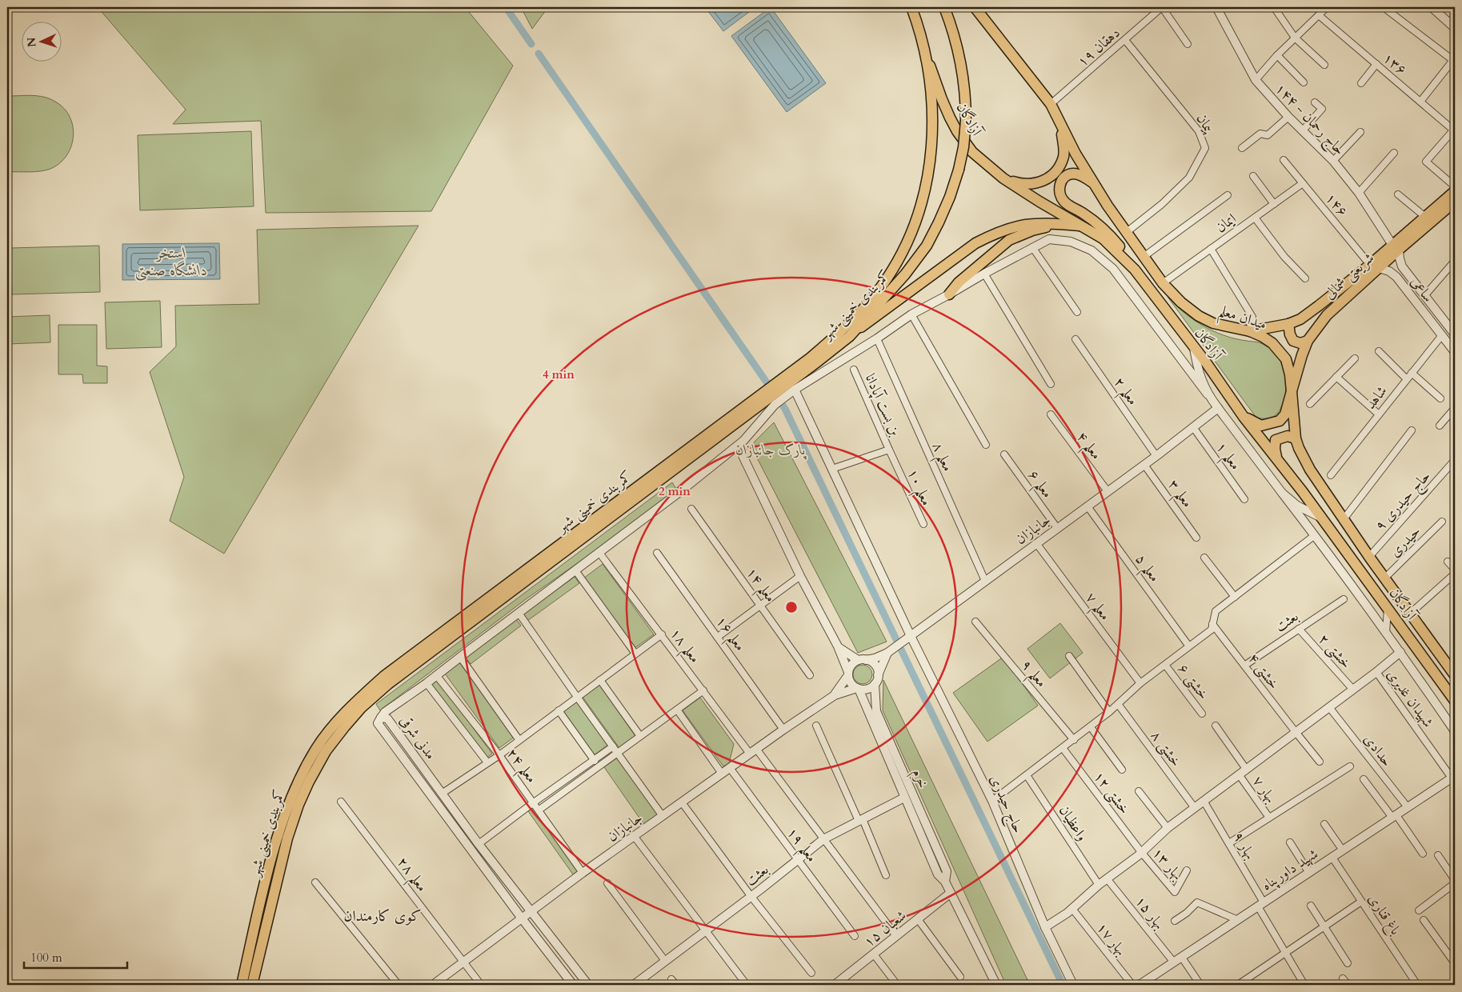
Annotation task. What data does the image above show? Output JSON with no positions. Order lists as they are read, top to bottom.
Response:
{
  "streets": {
    "main road": [
      "آزادگان",
      "شریعتی شمالی",
      "کمربندی خمینی شهر",
      "میدان معلم"
    ],
    "street": [
      "دهقان ۱۹",
      "۱۳۶",
      "حاج رحمان - ۱۴۴",
      "پیمان",
      "۱۴۶",
      "ایمان",
      "ساعی",
      "معلم ۲",
      "شاهد",
      "بن بست آپادانا",
      "معلم ۴",
      "معلم ۱",
      "معلم ۸",
      "معلم ۶",
      "معلم ۱۰",
      "معلم ۳",
      "حاج حیدری ۹",
      "جانبازان",
      "حیدری",
      "معلم ۵",
      "معلم ۱۴",
      "معلم ۷",
      "بعثت",
      "معلم ۱۶",
      "معلم ۱۸",
      "خشتی ۲",
      "خشتی ۴",
      "معلم ۹",
      "خشتی ۶",
      "شهیدان غدیری",
      "مدنی شرقی",
      "خشتی ۸",
      "حدادی",
      "معلم ۲۴",
      "خرم",
      "بهار ۷",
      "خشتی ۱۲",
      "حاج حیدری",
      "واعظیان",
      "معلم ۱۹",
      "بهار ۹",
      "بهار ۱۳",
      "شهید داورپناه",
      "معلم ۲۸",
      "بهار ۱۵",
      "باغ قناری",
      "۱۵ شعبان",
      "بهار ۱۷"
    ]
  },
  "crossings": [
    ["دهقان ۱۹", "پیمان"],
    ["آزادگان", "شریعتی شمالی"],
    ["آزادگان", "کمربندی خمینی شهر"],
    ["آزادگان", "میدان معلم"],
    ["آزادگان", "حاج حیدری ۹"],
    ["آزادگان", "حیدری"],
    ["حاج رحمان - ۱۴۴", "شریعتی شمالی"],
    ["حاج رحمان - ۱۴۴", "ساعی"],
    ["۱۴۶", "ایمان"],
    ["۱۴۶", "شریعتی شمالی"],
    ["۱۴۶", "ساعی"],
    ["ایمان", "میدان معلم"],
    ["شریعتی شمالی", "ساعی"],
    ["شریعتی شمالی", "میدان معلم"],
    ["ساعی", "شاهد"],
    ["کمربندی خمینی شهر", "حاج حیدری"],
    ["معلم ۲", "جانبازان"],
    ["بن بست آپادانا", "معلم ۱۰"],
    ["معلم ۴", "جانبازان"],
    ["معلم ۱", "جانبازان"],
    ["معلم ۸", "جانبازان"],
    ["معلم ۶", "جانبازان"],
    ["معلم ۳", "جانبازان"],
    ["جانبازان", "معلم ۵"],
    ["جانبازان", "معلم ۷"],
    ["جانبازان", "معلم ۱۶"],
    ["جانبازان", "معلم ۱۸"],
    ["جانبازان", "مدنی شرقی"],
    ["جانبازان", "معلم ۲۴"],
    ["جانبازان", "حاج حیدری"],
    ["جانبازان", "معلم ۱۹"],
    ["جانبازان", "معلم ۲۸"],
    ["بعثت", "معلم ۱۸"],
    ["بعثت", "خشتی ۲"],
    ["بعثت", "خشتی ۴"],
    ["بعثت", "خرم"],
    ["بعثت", "معلم ۱۹"],
    ["معلم ۱۸", "۱۵ شعبان"],
    ["شهیدان غدیری", "شهید داورپناه"],
    ["حدادی", "شهید داورپناه"],
    ["خرم", "۱۵ شعبان"],
    ["خشتی ۱۲", "بهار ۱۳"],
    ["بهار ۹", "شهید داورپناه"],
    ["شهید داورپناه", "بهار ۱۵"],
    ["شهید داورپناه", "باغ قناری"]
  ],
  "districts": ["کوی کارمندان"],
  "water": ["استخر دانشگاه صنعتی"],
  "parks": ["پارک جانبازان"],
  "scale_bar": "100 m",
  "north": "left",
  "rings": ["4 min", "2 min"]
}
